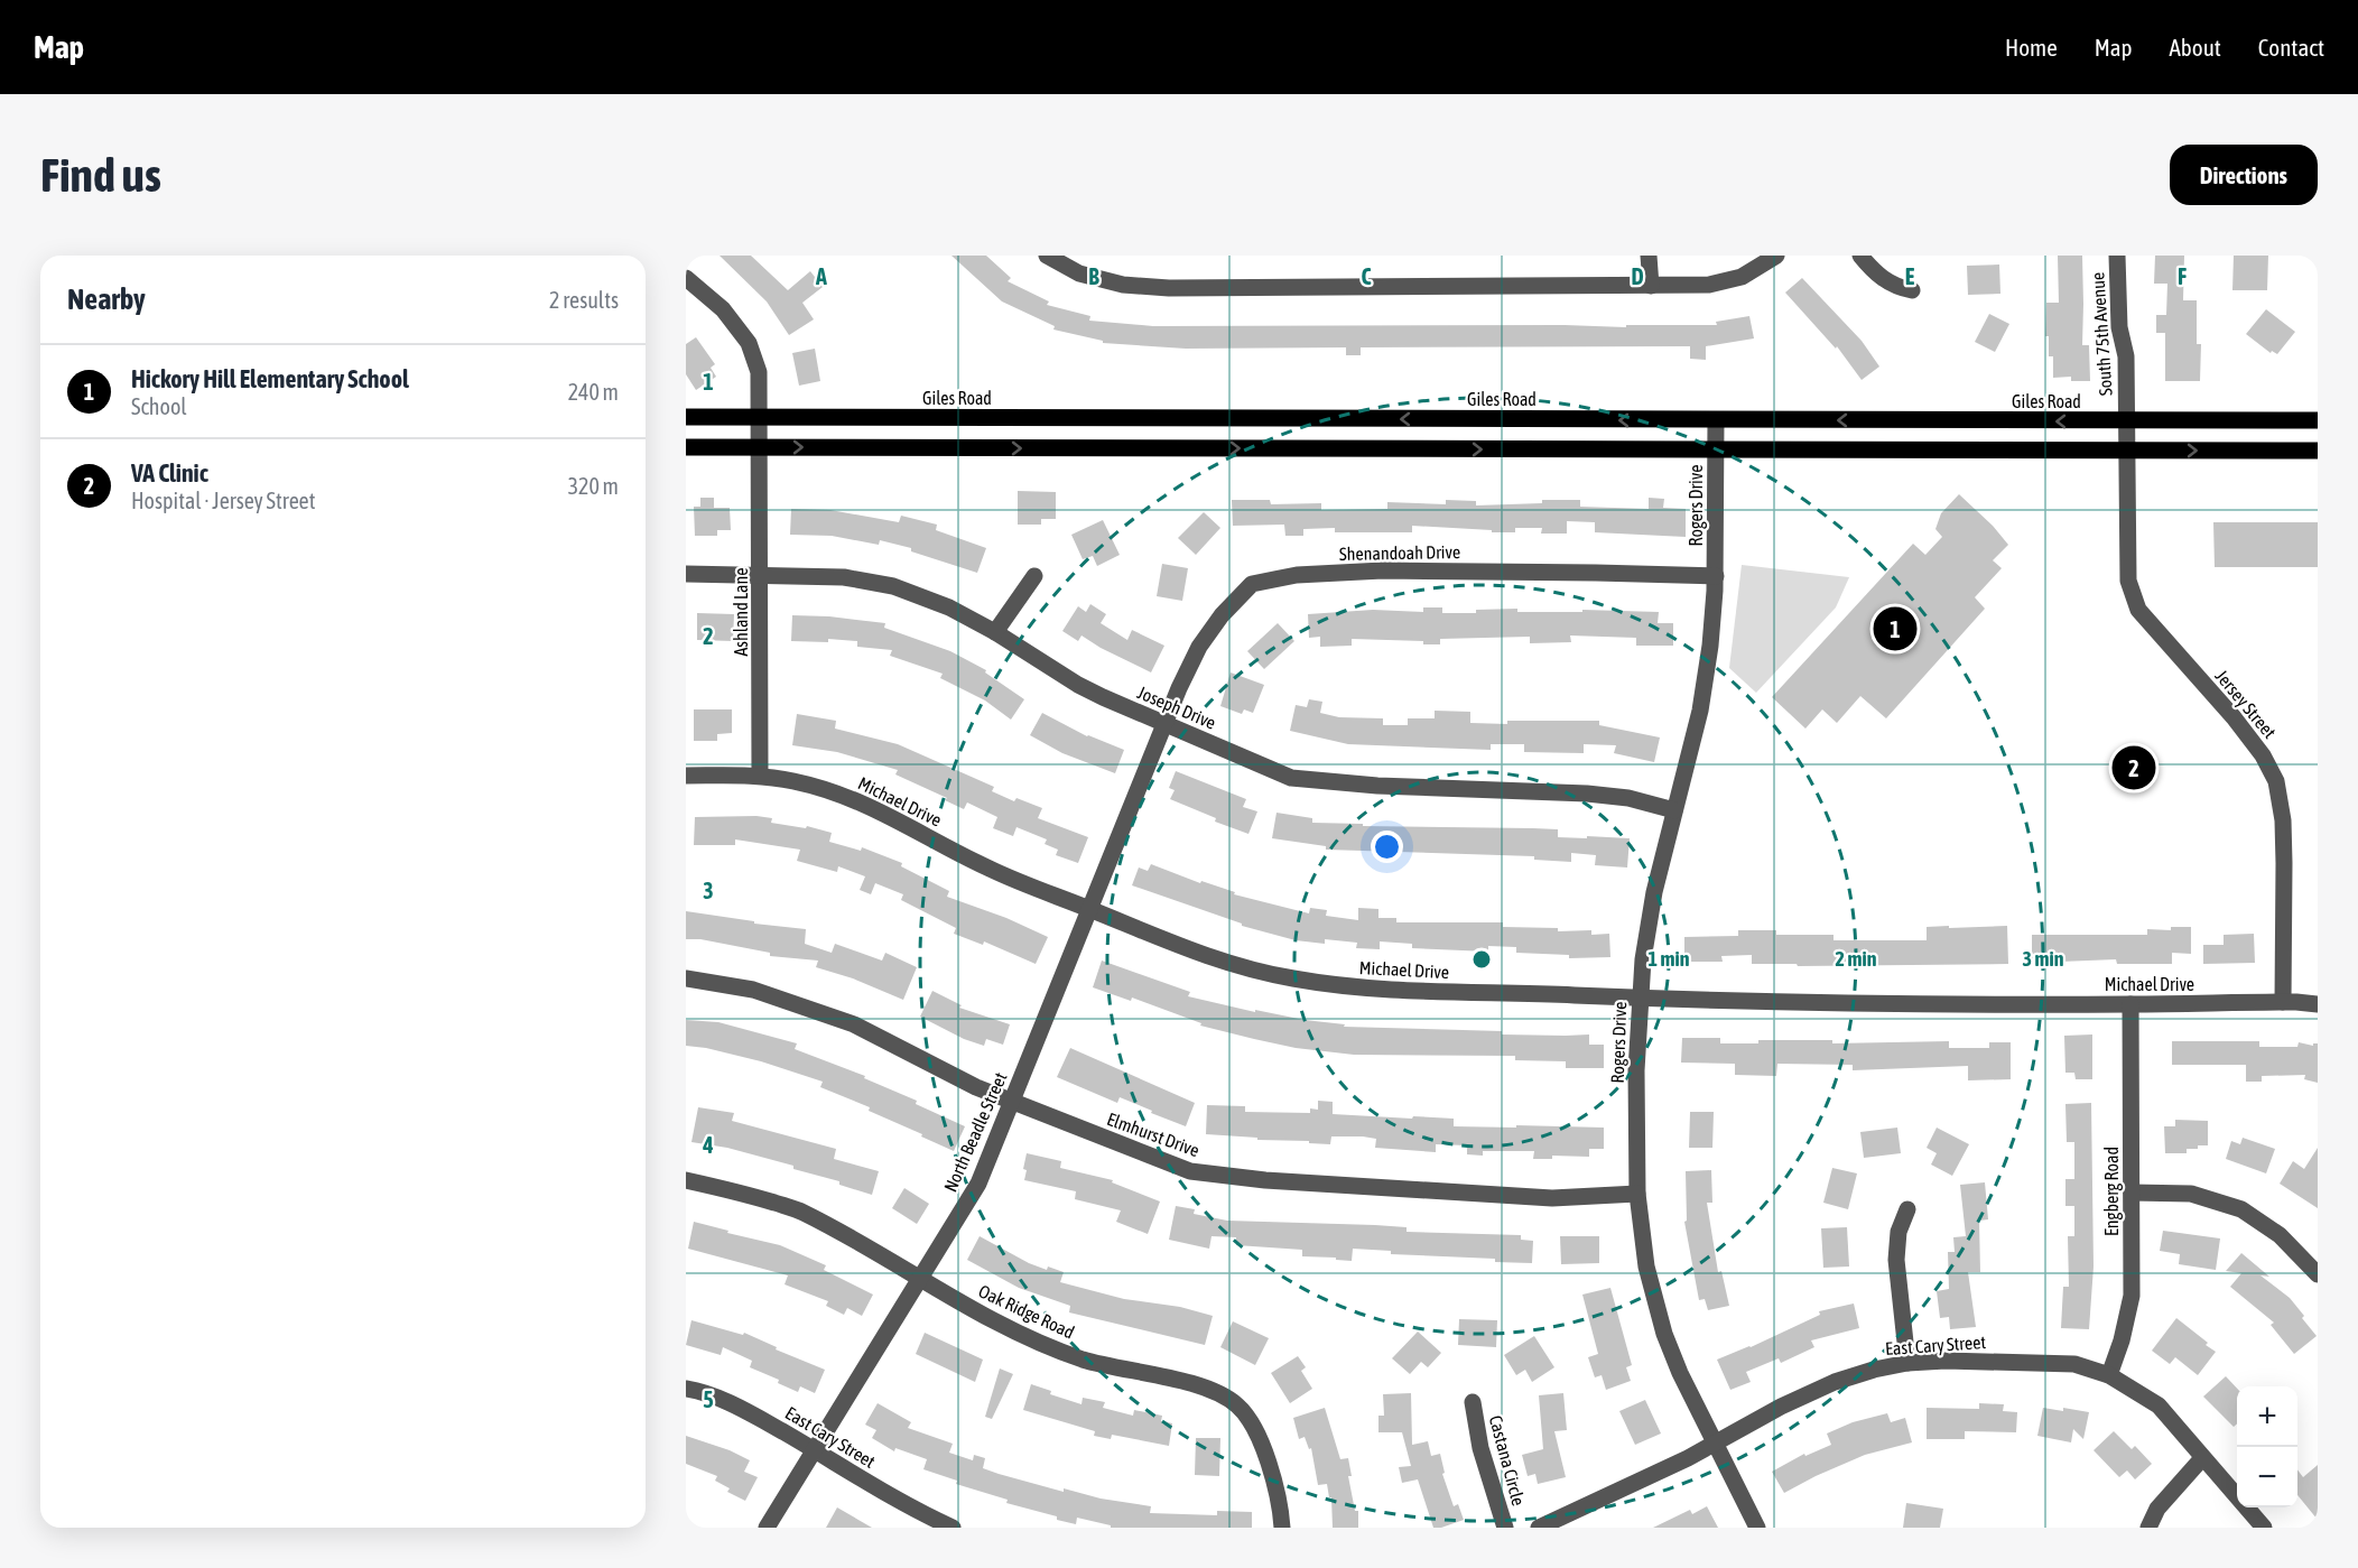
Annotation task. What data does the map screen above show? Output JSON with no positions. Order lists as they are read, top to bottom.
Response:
{
  "streets": {
    "main road": ["Giles Road"],
    "street": [
      "South 75th Avenue",
      "Rogers Drive",
      "Shenandoah Drive",
      "Ashland Lane",
      "Jersey Street",
      "Joseph Drive",
      "Michael Drive",
      "North Beadle Street",
      "Elmhurst Drive",
      "Engberg Road",
      "Oak Ridge Road",
      "East Cary Street",
      "Castana Circle"
    ]
  },
  "crossings": [
    ["South 75th Avenue", "Giles Road"],
    ["South 75th Avenue", "Jersey Street"],
    ["Giles Road", "Rogers Drive"],
    ["Giles Road", "Ashland Lane"],
    ["Rogers Drive", "Shenandoah Drive"],
    ["Rogers Drive", "Joseph Drive"],
    ["Rogers Drive", "Michael Drive"],
    ["Rogers Drive", "Elmhurst Drive"],
    ["Rogers Drive", "East Cary Street"],
    ["Shenandoah Drive", "Joseph Drive"],
    ["Shenandoah Drive", "North Beadle Street"],
    ["Ashland Lane", "Joseph Drive"],
    ["Ashland Lane", "Michael Drive"],
    ["Jersey Street", "Michael Drive"],
    ["Joseph Drive", "North Beadle Street"],
    ["Michael Drive", "North Beadle Street"],
    ["Michael Drive", "Engberg Road"],
    ["North Beadle Street", "Elmhurst Drive"],
    ["North Beadle Street", "Oak Ridge Road"],
    ["North Beadle Street", "East Cary Street"],
    ["Engberg Road", "East Cary Street"]
  ],
  "page": {
    "header": "Map",
    "nav": [
      "Home",
      "Map",
      "About",
      "Contact"
    ],
    "buttons": "Directions",
    "title": "Find us",
    "heading": ["Nearby", "2 results"],
    "list": [
      {
        "mark": "1",
        "name": "Hickory Hill Elementary School",
        "note": "School",
        "value": "240 m"
      },
      {
        "mark": "2",
        "name": "VA Clinic",
        "note": "Hospital · Jersey Street",
        "value": "320 m"
      }
    ],
    "pins": ["1", "2"],
    "map_buttons": ["+", "−"]
  },
  "grid": {
    "columns": [
      "A",
      "B",
      "C",
      "D",
      "E",
      "F"
    ],
    "rows": [
      "1",
      "2",
      "3",
      "4",
      "5"
    ]
  },
  "rings": ["1 min", "2 min", "3 min"]
}
